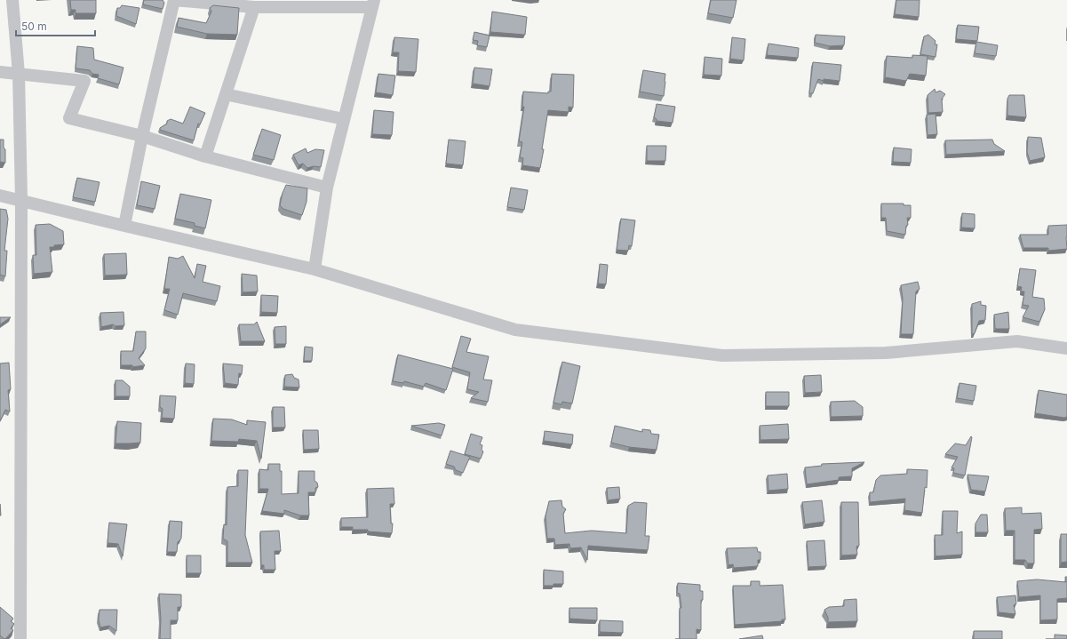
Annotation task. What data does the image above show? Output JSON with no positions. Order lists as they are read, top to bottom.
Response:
{
  "scale_bar": "50 m"
}
